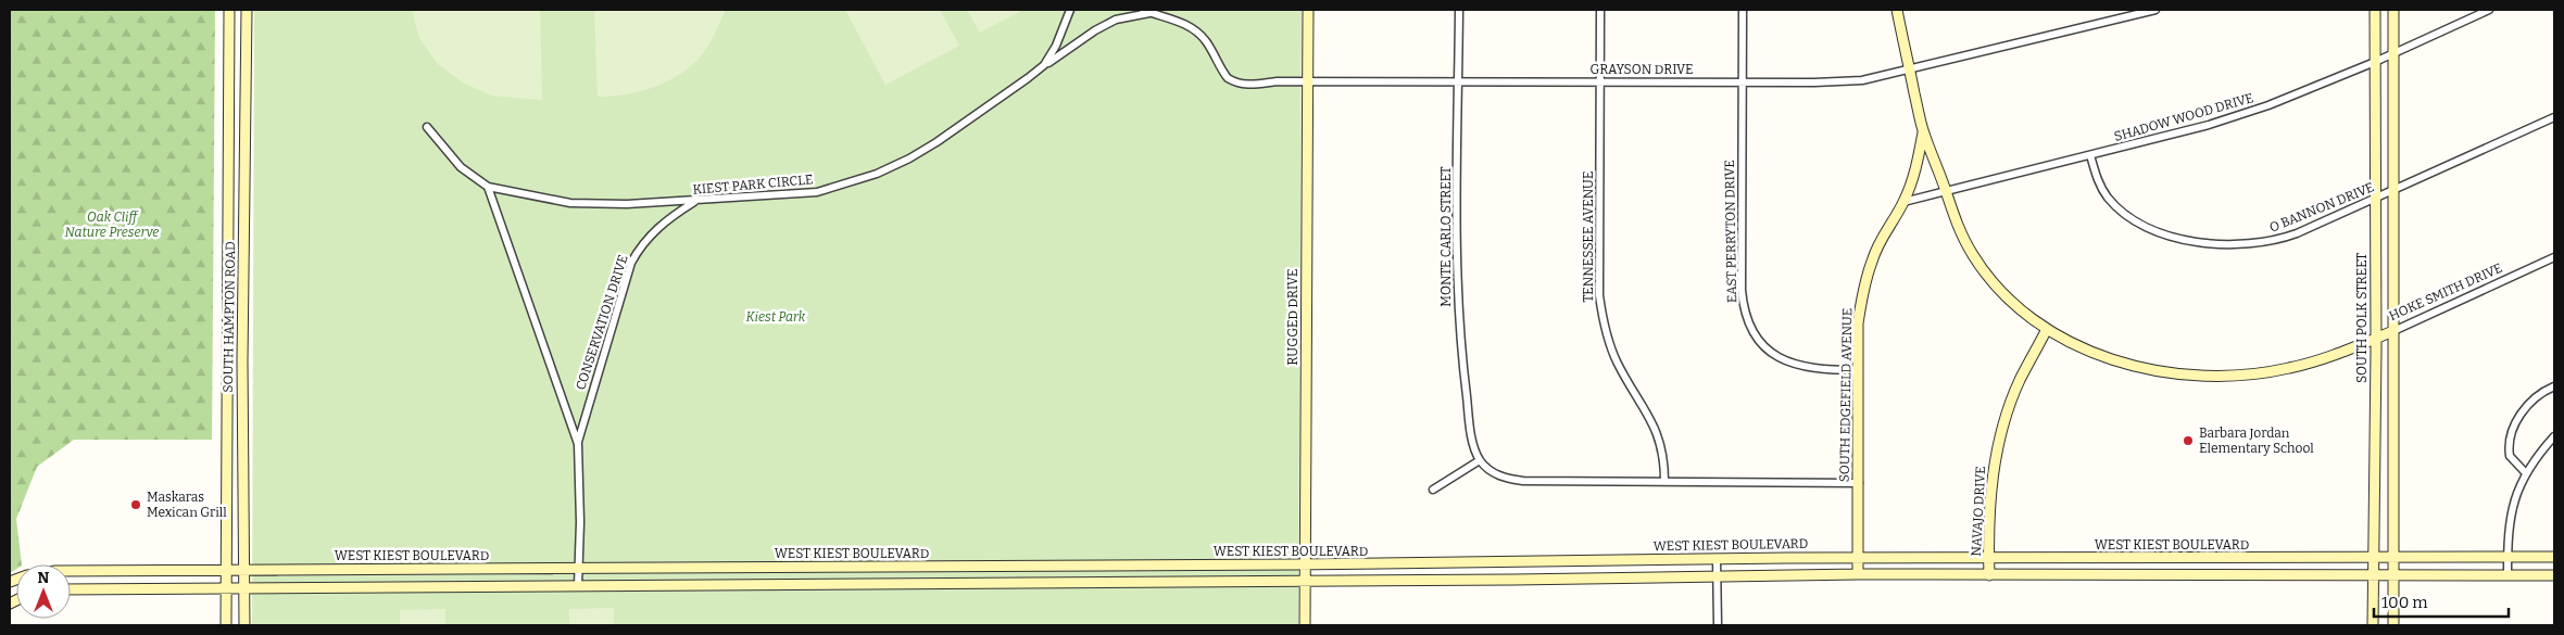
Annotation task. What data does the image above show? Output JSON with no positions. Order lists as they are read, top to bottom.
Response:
{
  "streets": {
    "main road": [
      "HOKE SMITH DRIVE",
      "SOUTH HAMPTON ROAD",
      "RUGGED DRIVE",
      "SOUTH POLK STREET",
      "SOUTH EDGEFIELD AVENUE",
      "NAVAJO DRIVE",
      "WEST KIEST BOULEVARD"
    ],
    "street": [
      "GRAYSON DRIVE",
      "SHADOW WOOD DRIVE",
      "KIEST PARK CIRCLE",
      "O BANNON DRIVE",
      "EAST PERRYTON DRIVE",
      "MONTE CARLO STREET",
      "TENNESSEE AVENUE",
      "CONSERVATION DRIVE"
    ]
  },
  "crossings": [
    ["GRAYSON DRIVE", "KIEST PARK CIRCLE"],
    ["GRAYSON DRIVE", "EAST PERRYTON DRIVE"],
    ["GRAYSON DRIVE", "MONTE CARLO STREET"],
    ["GRAYSON DRIVE", "TENNESSEE AVENUE"],
    ["GRAYSON DRIVE", "RUGGED DRIVE"],
    ["GRAYSON DRIVE", "SOUTH EDGEFIELD AVENUE"],
    ["SHADOW WOOD DRIVE", "O BANNON DRIVE"],
    ["SHADOW WOOD DRIVE", "HOKE SMITH DRIVE"],
    ["SHADOW WOOD DRIVE", "SOUTH POLK STREET"],
    ["SHADOW WOOD DRIVE", "SOUTH EDGEFIELD AVENUE"],
    ["KIEST PARK CIRCLE", "CONSERVATION DRIVE"],
    ["O BANNON DRIVE", "SOUTH POLK STREET"],
    ["EAST PERRYTON DRIVE", "SOUTH EDGEFIELD AVENUE"],
    ["HOKE SMITH DRIVE", "SOUTH POLK STREET"],
    ["HOKE SMITH DRIVE", "SOUTH EDGEFIELD AVENUE"],
    ["HOKE SMITH DRIVE", "NAVAJO DRIVE"],
    ["SOUTH HAMPTON ROAD", "WEST KIEST BOULEVARD"],
    ["RUGGED DRIVE", "WEST KIEST BOULEVARD"],
    ["SOUTH POLK STREET", "WEST KIEST BOULEVARD"],
    ["CONSERVATION DRIVE", "WEST KIEST BOULEVARD"],
    ["SOUTH EDGEFIELD AVENUE", "WEST KIEST BOULEVARD"],
    ["NAVAJO DRIVE", "WEST KIEST BOULEVARD"]
  ],
  "parks": ["Oak Cliff Nature Preserve", "Kiest Park"],
  "places": ["Barbara Jordan Elementary School", "Maskaras Mexican Grill"],
  "scale_bar": "100 m",
  "north": "top"
}
